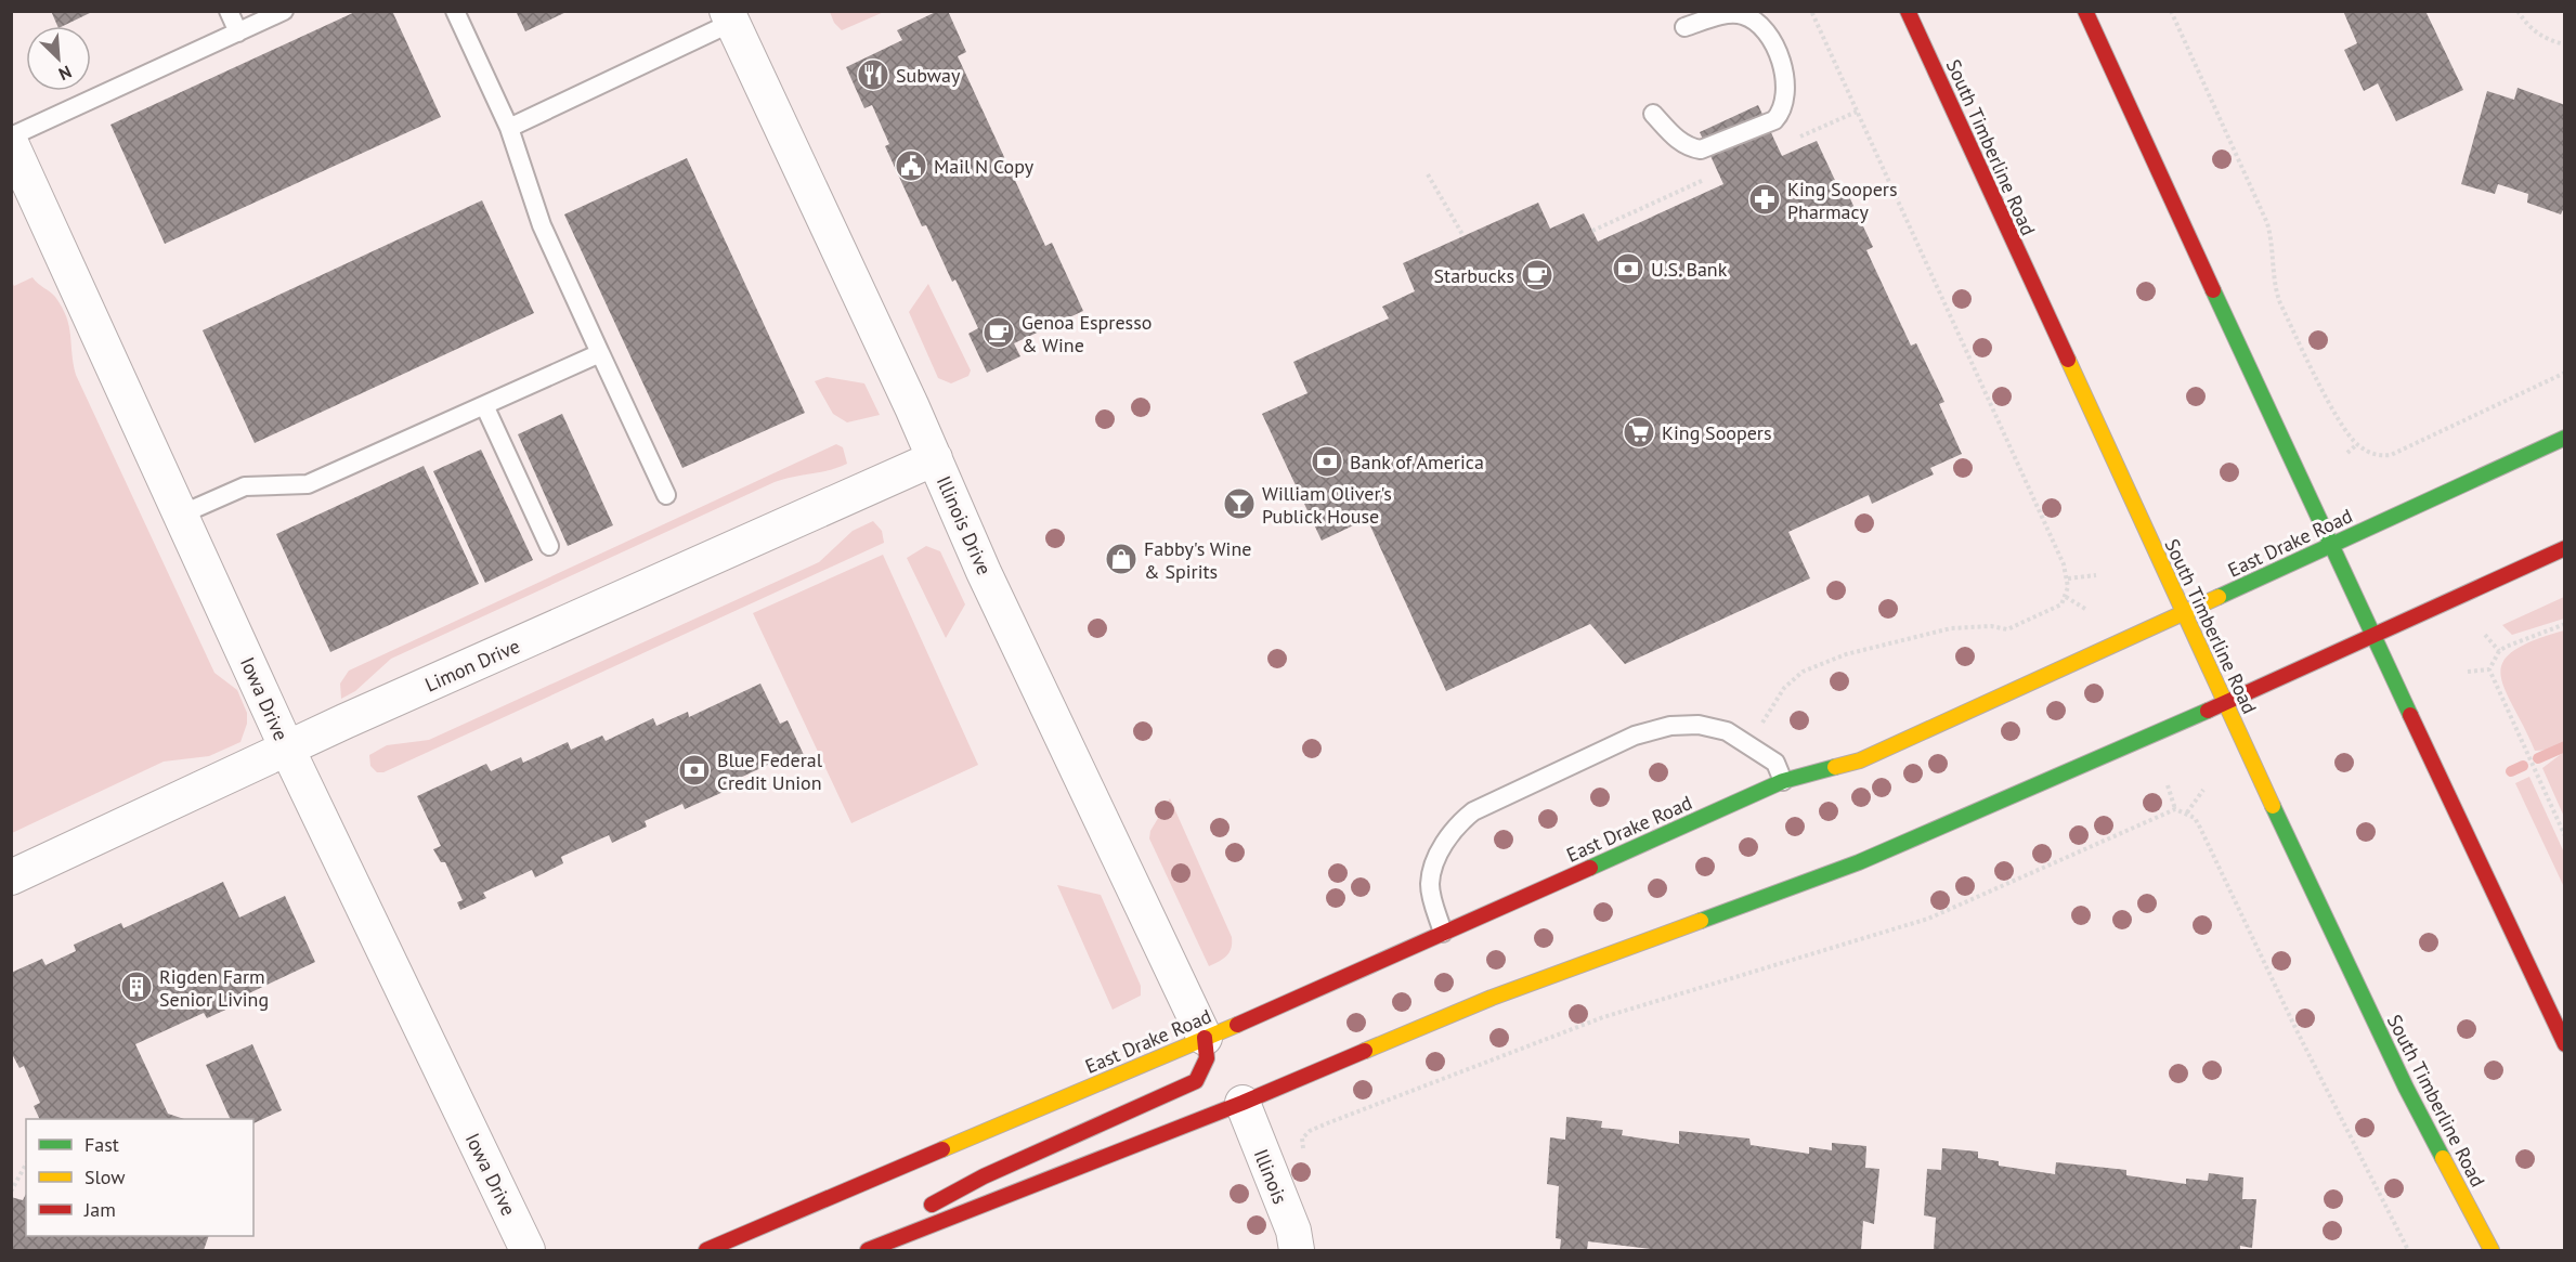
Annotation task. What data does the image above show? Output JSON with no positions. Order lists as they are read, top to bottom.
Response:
{
  "streets": {
    "main road": ["South Timberline Road", "East Drake Road"],
    "street": [
      "Illinois Drive",
      "Limon Drive",
      "Iowa Drive",
      "Illinois"
    ]
  },
  "crossings": [
    ["South Timberline Road", "East Drake Road"],
    ["Illinois Drive", "East Drake Road"],
    ["Illinois Drive", "Limon Drive"],
    ["Limon Drive", "Iowa Drive"]
  ],
  "places": {
    "restaurant": ["Subway"],
    "public building": ["Mail N Copy"],
    "pharmacy": ["King Soopers Pharmacy"],
    "bank": ["U.S. Bank", "Bank of America", "Blue Federal Credit Union"],
    "cafe": ["Starbucks", "Genoa Espresso & Wine"],
    "supermarket": ["King Soopers"],
    "bar": ["William Oliver's Publick House"],
    "shop": ["Fabby's Wine & Spirits"],
    "building": ["Rigden Farm Senior Living"]
  },
  "legend": ["Fast", "Slow", "Jam"],
  "north": "bottom right"
}
